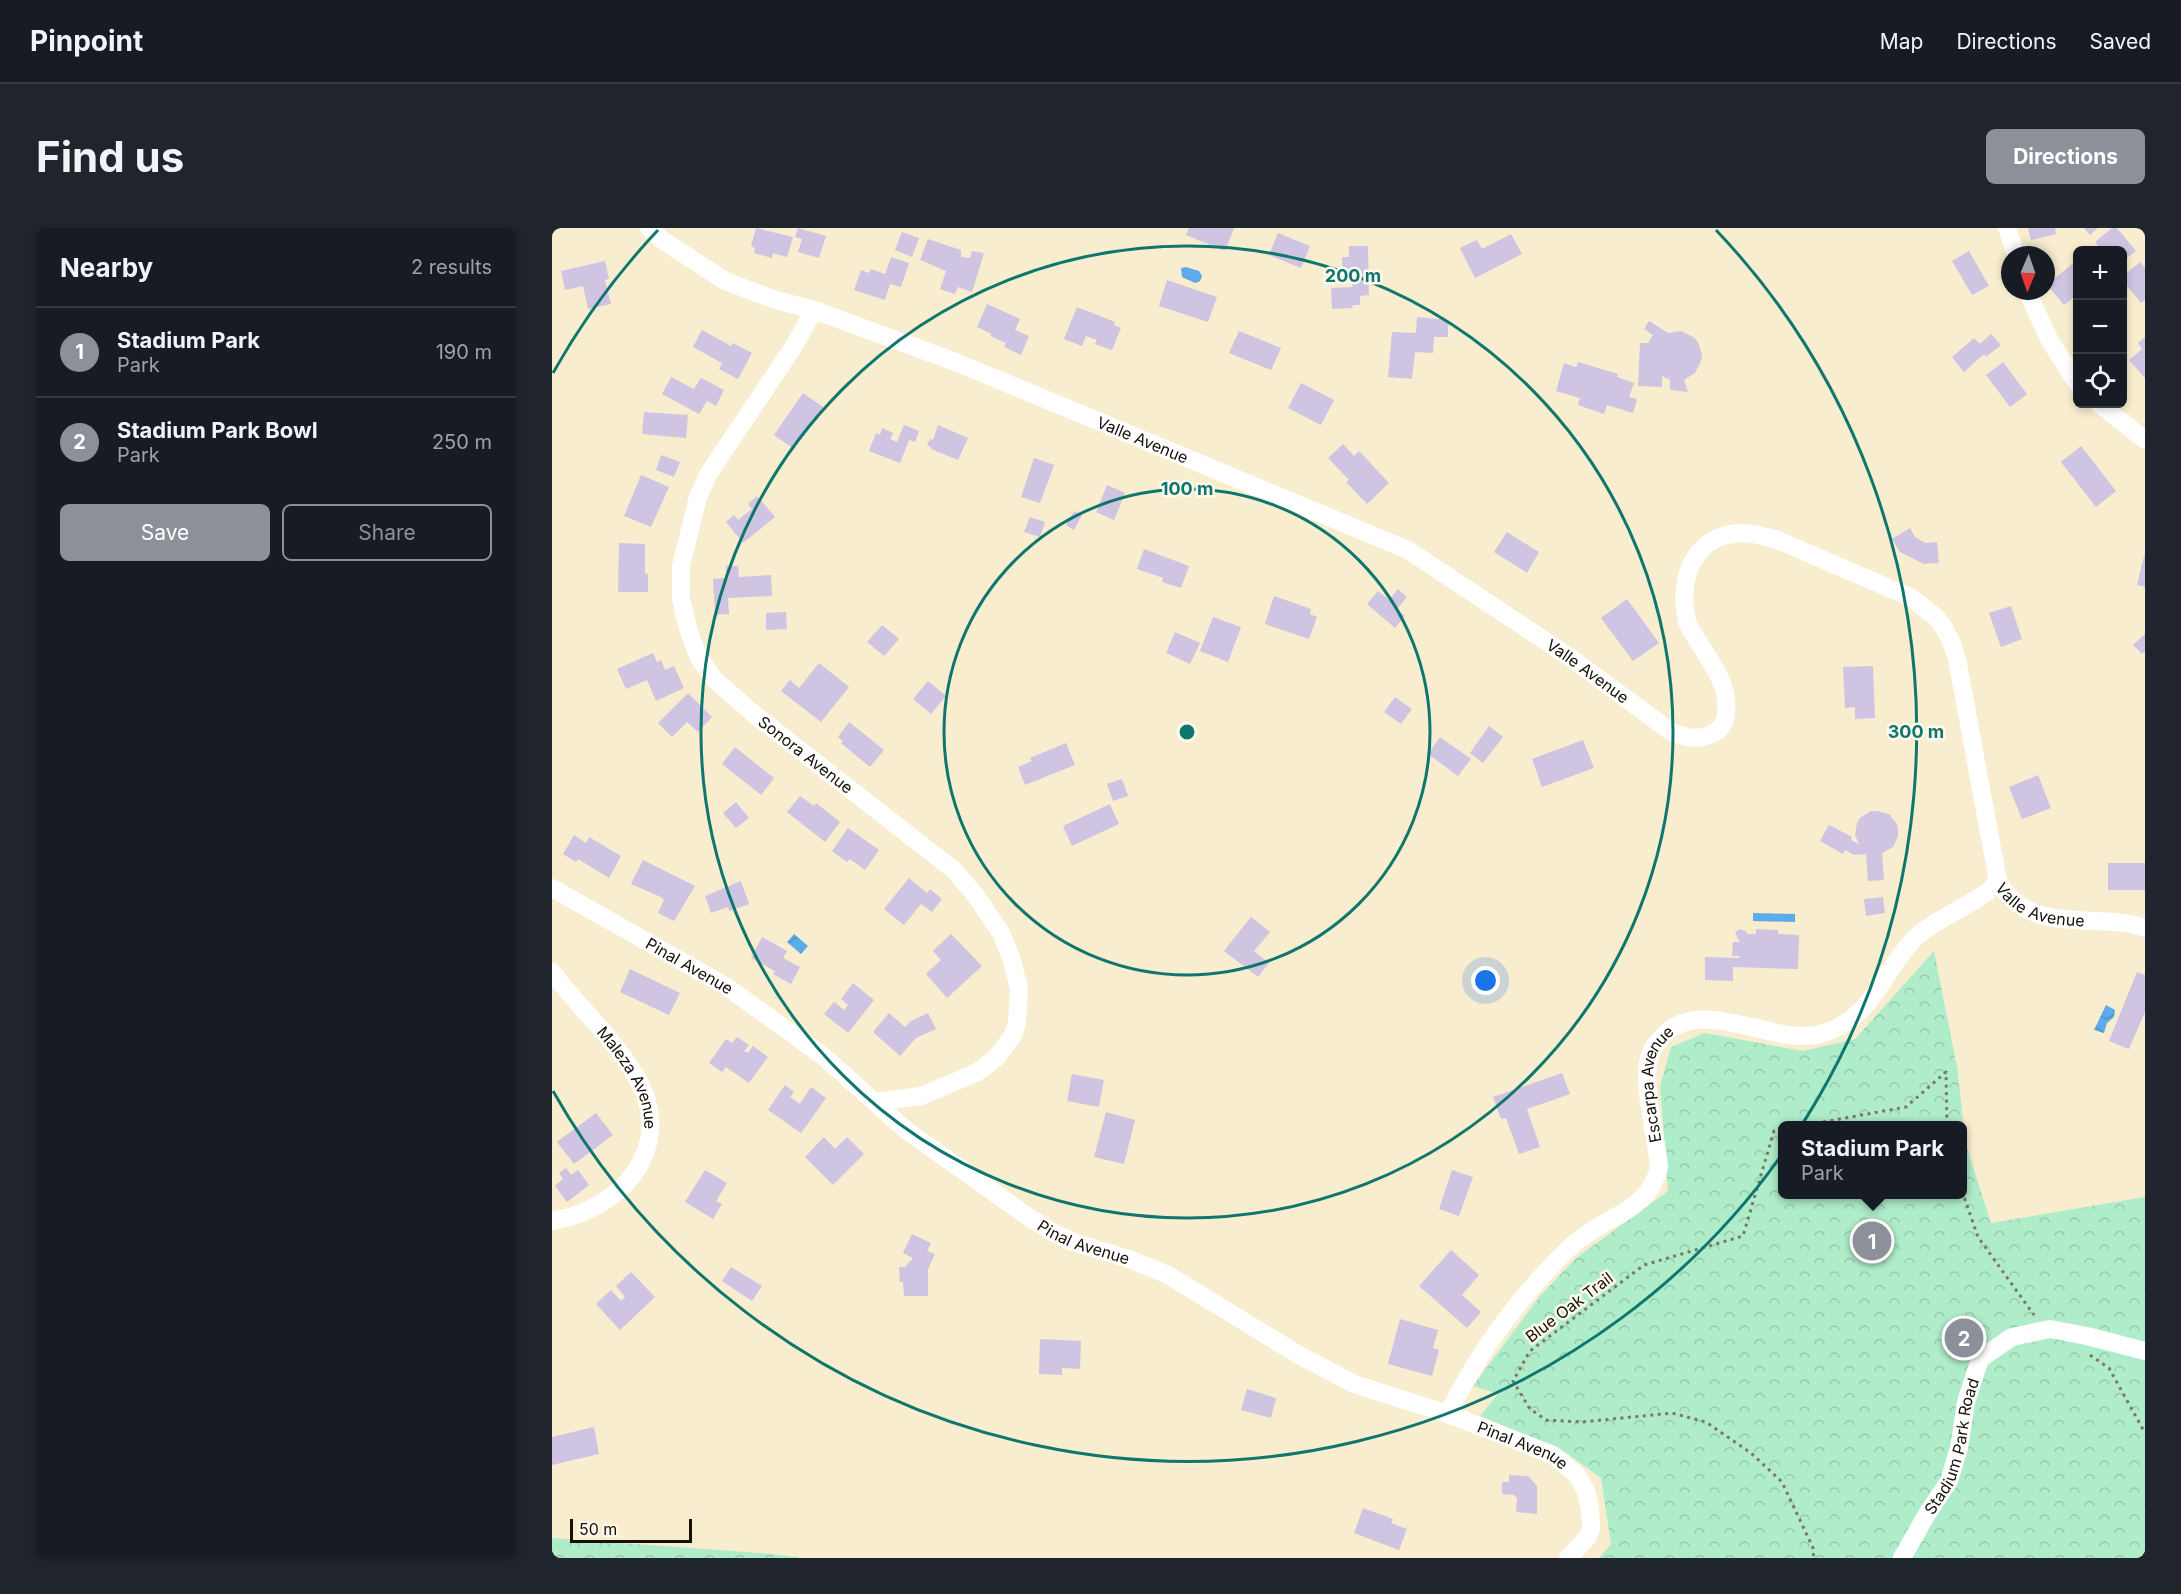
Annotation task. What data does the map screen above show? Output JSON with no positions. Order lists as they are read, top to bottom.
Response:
{
  "streets": {
    "street": [
      "Valle Avenue",
      "Sonora Avenue",
      "Pinal Avenue",
      "Maleza Avenue",
      "Escarpa Avenue",
      "Stadium Park Road"
    ],
    "path": ["Blue Oak Trail"]
  },
  "crossings": [
    ["Valle Avenue", "Sonora Avenue"],
    ["Valle Avenue", "Escarpa Avenue"],
    ["Sonora Avenue", "Pinal Avenue"],
    ["Pinal Avenue", "Escarpa Avenue"]
  ],
  "scale_bar": "50 m",
  "north": "bottom",
  "page": {
    "header": "Pinpoint",
    "nav": ["Map", "Directions", "Saved"],
    "buttons": [
      "Directions",
      ["Save", "Share"]
    ],
    "title": "Find us",
    "heading": ["Nearby", "2 results"],
    "map_buttons": ["+", "−"],
    "list": [
      {
        "mark": "1",
        "name": "Stadium Park",
        "note": "Park",
        "value": "190 m"
      },
      {
        "mark": "2",
        "name": "Stadium Park Bowl",
        "note": "Park",
        "value": "250 m"
      }
    ],
    "popup": ["Stadium Park", "Park"],
    "pins": ["1", "2"],
    "scale": "50 m"
  },
  "rings": ["200 m", "100 m", "300 m"]
}
